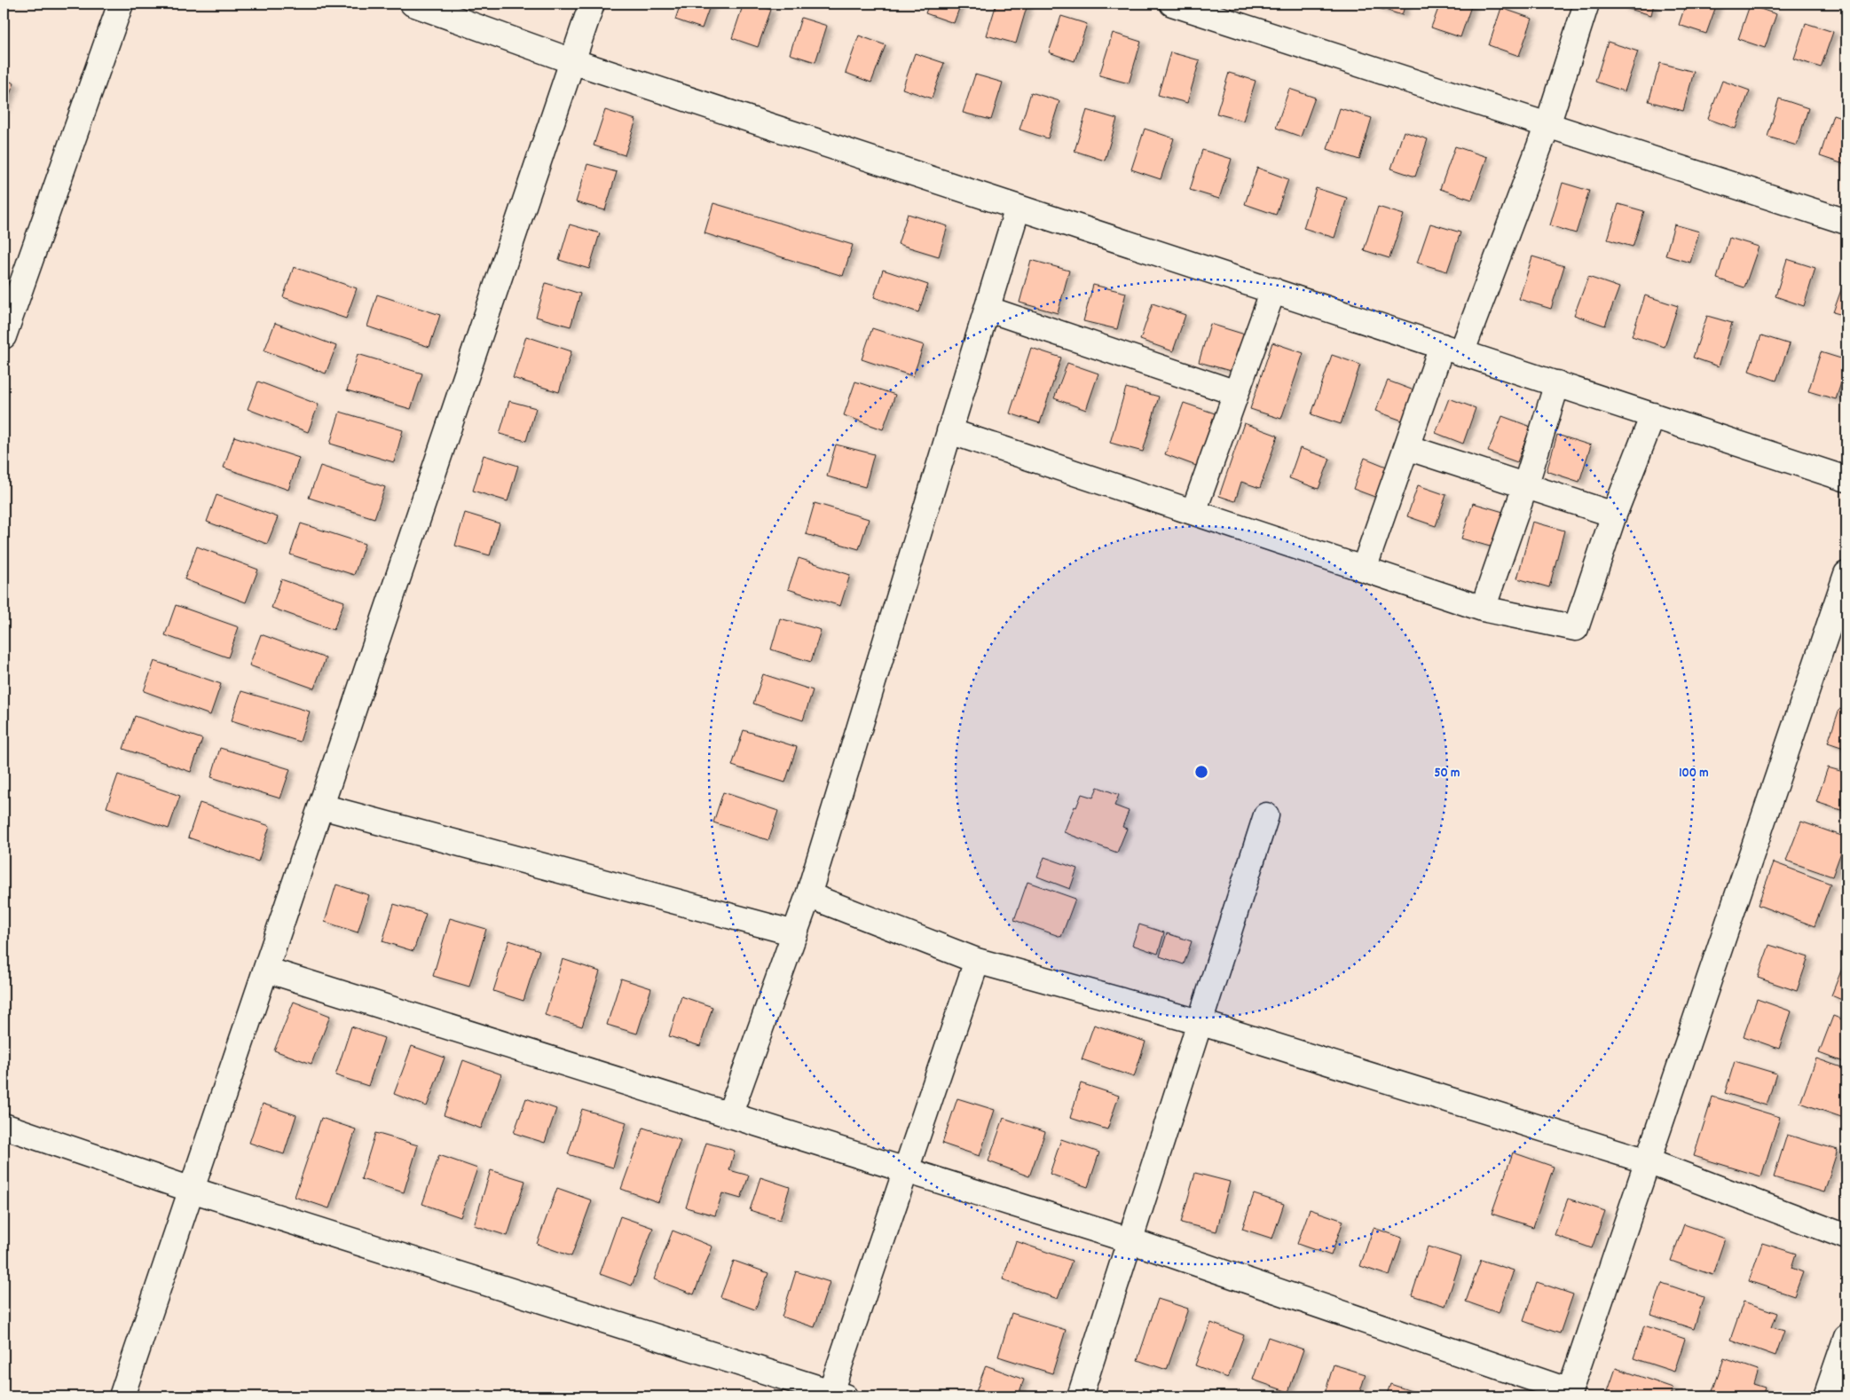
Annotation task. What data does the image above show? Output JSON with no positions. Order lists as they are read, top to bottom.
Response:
{
  "rings": ["50 m", "100 m"]
}
